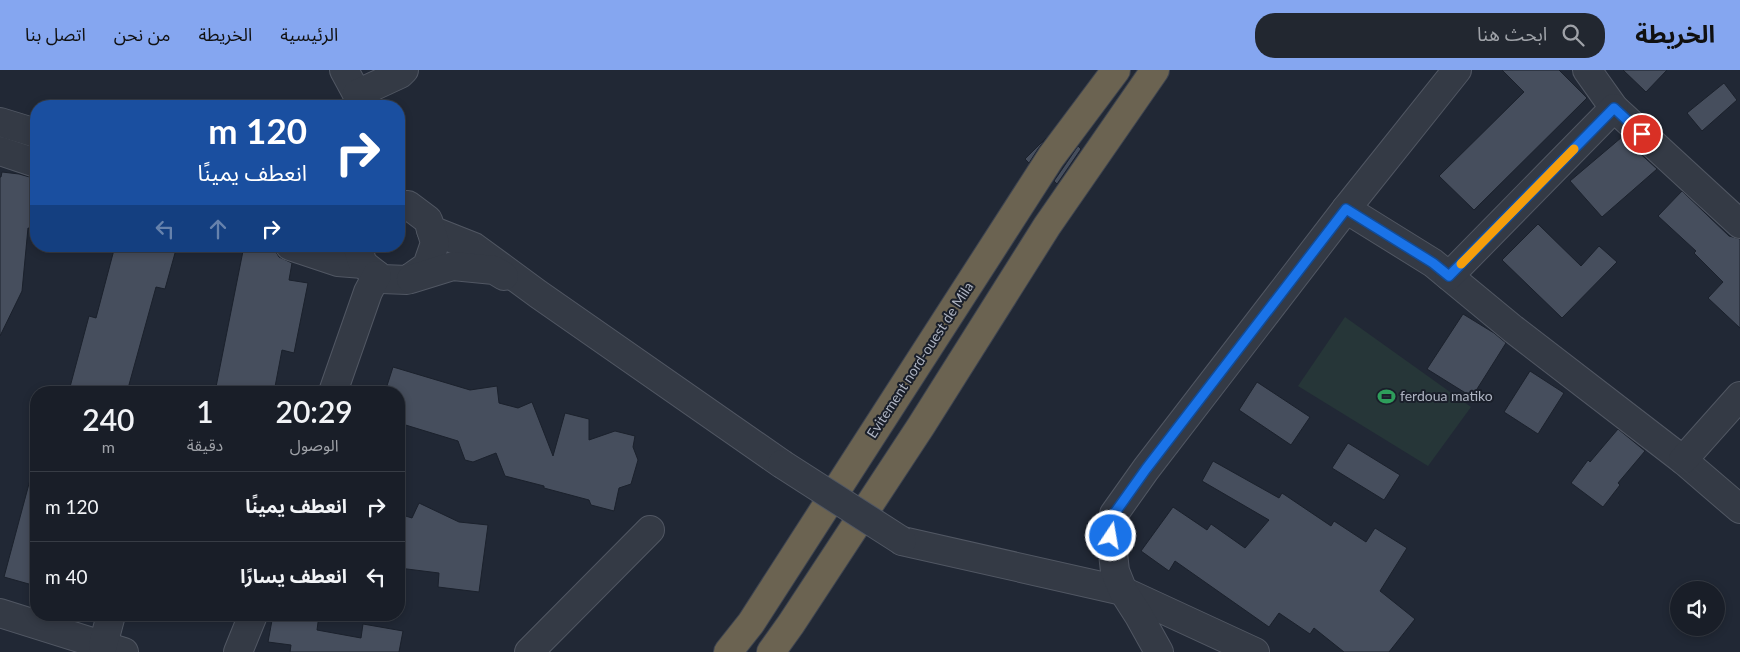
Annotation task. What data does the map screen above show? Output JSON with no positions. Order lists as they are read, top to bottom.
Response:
{
  "streets": {
    "highway": ["Evitement nord-ouest de Mila"]
  },
  "places": {
    "sports": ["ferdoua matiko"]
  },
  "page": {
    "header": "الخريطة",
    "search": "ابحث هنا",
    "nav": [
      "الرئيسية",
      "الخريطة",
      "من نحن",
      "اتصل بنا"
    ],
    "turn": ["120 m", "انعطف يمينًا"],
    "eta": [
      "20:29",
      "الوصول",
      "1",
      "دقيقة",
      "240",
      "m"
    ],
    "list": [
      {
        "name": "انعطف يمينًا",
        "value": "120 m"
      },
      {
        "name": "انعطف يسارًا",
        "value": "40 m"
      }
    ]
  }
}
